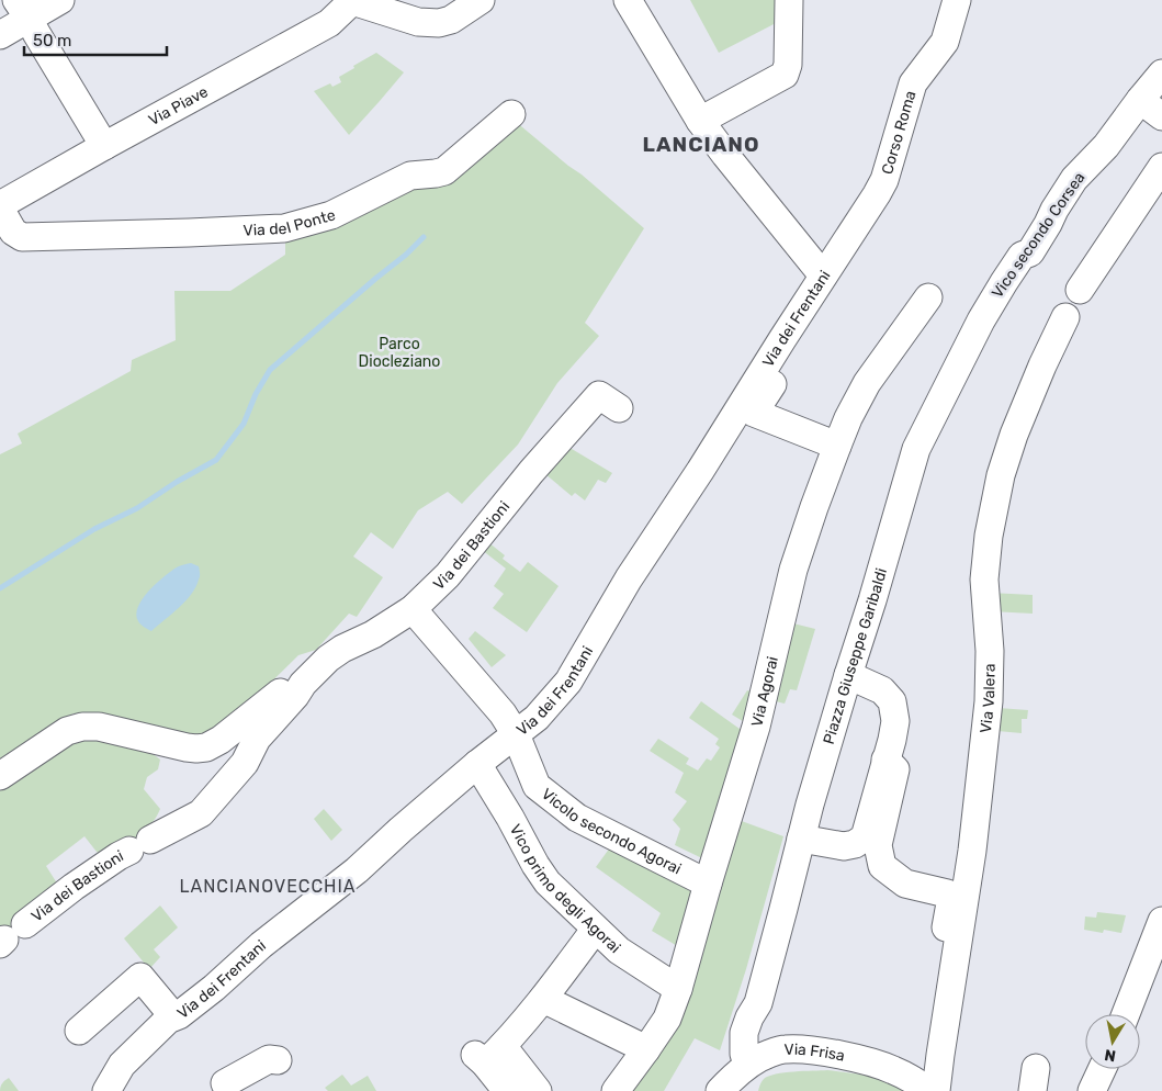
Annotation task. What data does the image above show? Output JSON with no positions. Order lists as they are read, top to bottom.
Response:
{
  "streets": {
    "street": [
      "Via Piave",
      "Corso Roma",
      "Via del Ponte",
      "Vico secondo Corsea",
      "Via dei Frentani",
      "Via dei Bastioni",
      "Piazza Giuseppe Garibaldi",
      "Via Agorai",
      "Via Valera",
      "Vicolo secondo Agorai",
      "Vico primo degli Agorai",
      "Via Frisa"
    ]
  },
  "crossings": [
    ["Via Piave", "Via del Ponte"],
    ["Corso Roma", "Via dei Frentani"],
    ["Vico secondo Corsea", "Piazza Giuseppe Garibaldi"],
    ["Via dei Frentani", "Vicolo secondo Agorai"],
    ["Via dei Frentani", "Vico primo degli Agorai"],
    ["Via dei Bastioni", "Vicolo secondo Agorai"],
    ["Piazza Giuseppe Garibaldi", "Via Frisa"],
    ["Via Agorai", "Vicolo secondo Agorai"],
    ["Via Agorai", "Vico primo degli Agorai"],
    ["Via Valera", "Via Frisa"]
  ],
  "districts": ["LANCIANO", "LANCIANOVECCHIA"],
  "parks": ["Parco Diocleziano"],
  "scale_bar": "50 m",
  "north": "bottom"
}
